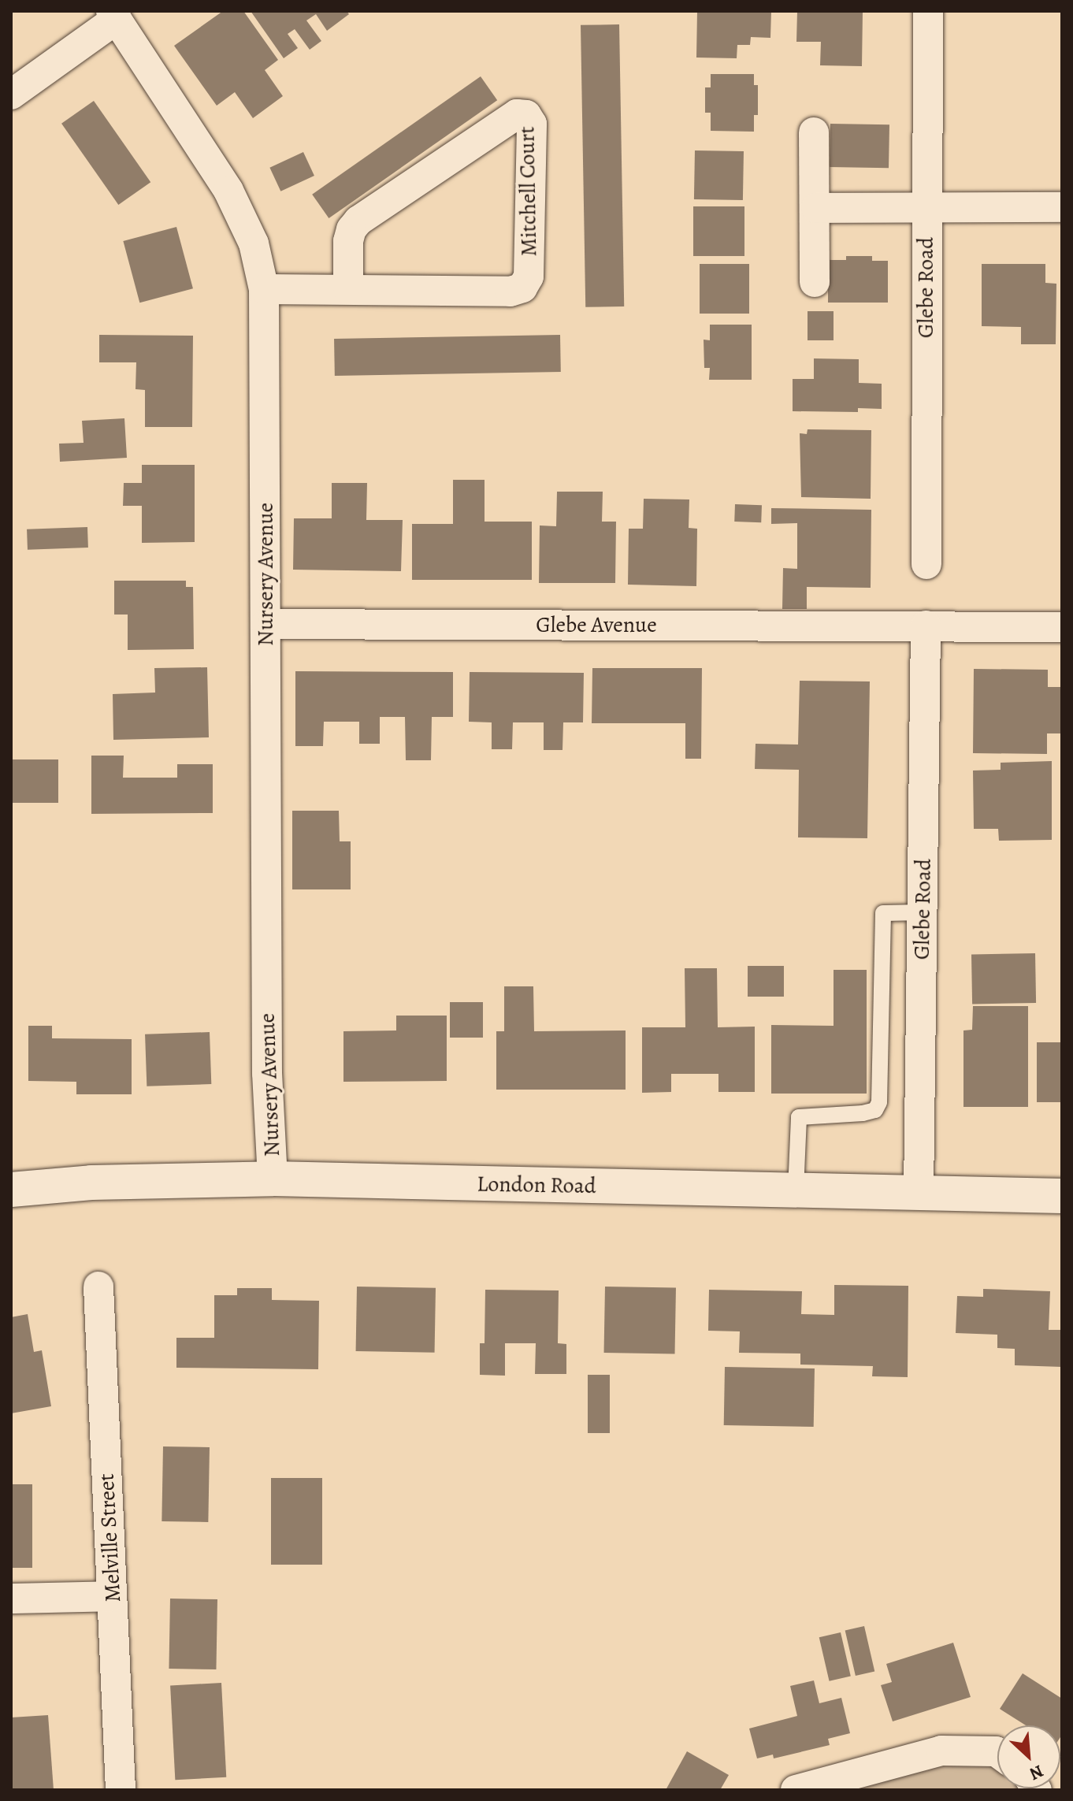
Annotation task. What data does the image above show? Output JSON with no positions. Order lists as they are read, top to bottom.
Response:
{
  "streets": {
    "main road": ["London Road"],
    "street": [
      "Mitchell Court",
      "Glebe Road",
      "Nursery Avenue",
      "Glebe Avenue",
      "Melville Street"
    ]
  },
  "crossings": [
    ["Mitchell Court", "Nursery Avenue"],
    ["Glebe Road", "Glebe Avenue"],
    ["Glebe Road", "London Road"],
    ["Nursery Avenue", "Glebe Avenue"],
    ["Nursery Avenue", "London Road"]
  ],
  "north": "bottom right"
}
